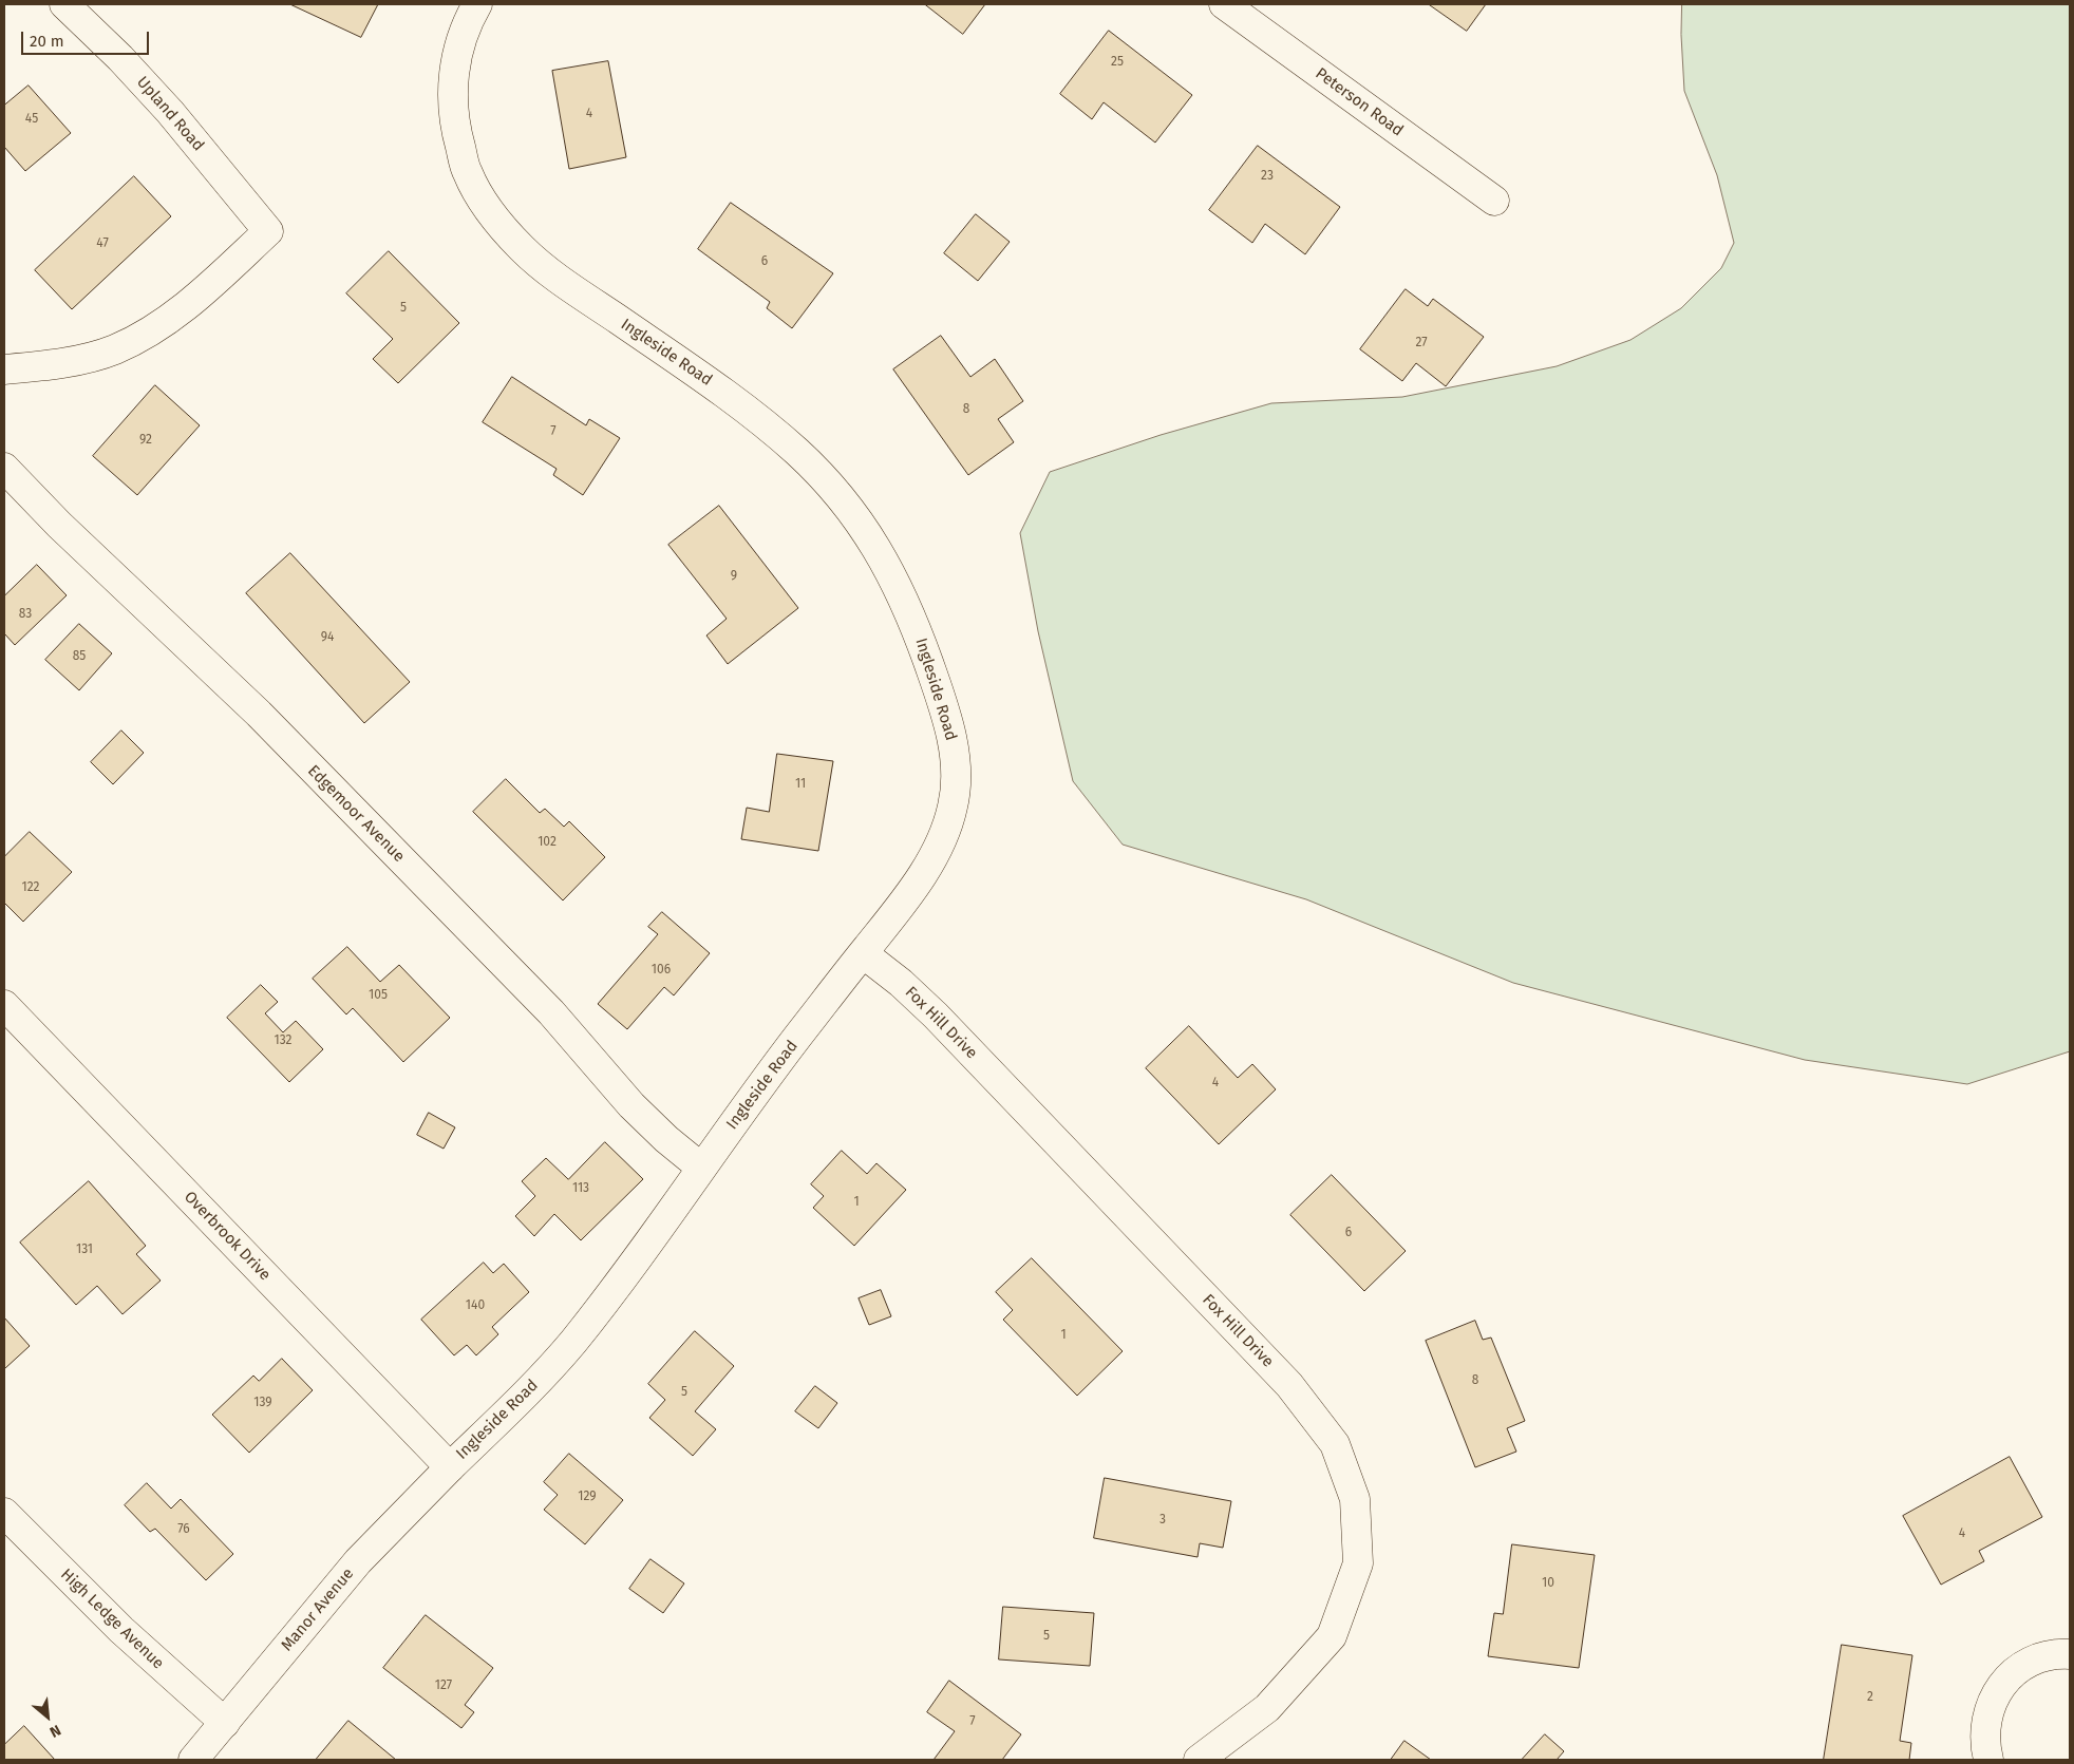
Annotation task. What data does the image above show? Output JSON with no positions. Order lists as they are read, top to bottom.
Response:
{
  "streets": {
    "street": [
      "Peterson Road",
      "Upland Road",
      "Ingleside Road",
      "Edgemoor Avenue",
      "Fox Hill Drive",
      "Overbrook Drive",
      "Manor Avenue",
      "High Ledge Avenue"
    ]
  },
  "crossings": [
    ["Ingleside Road", "Edgemoor Avenue"],
    ["Ingleside Road", "Fox Hill Drive"],
    ["Ingleside Road", "Overbrook Drive"],
    ["Ingleside Road", "Manor Avenue"],
    ["Overbrook Drive", "Manor Avenue"],
    ["Manor Avenue", "High Ledge Avenue"]
  ],
  "house_numbers": [
    "25",
    "4",
    "45",
    "23",
    "47",
    "6",
    "5",
    "27",
    "8",
    "7",
    "92",
    "9",
    "83",
    "94",
    "85",
    "11",
    "102",
    "122",
    "106",
    "105",
    "132",
    "4",
    "113",
    "1",
    "6",
    "131",
    "140",
    "1",
    "8",
    "5",
    "139",
    "129",
    "3",
    "76",
    "4",
    "10",
    "5",
    "127",
    "2",
    "7"
  ],
  "scale_bar": "20 m",
  "north": "bottom right"
}
